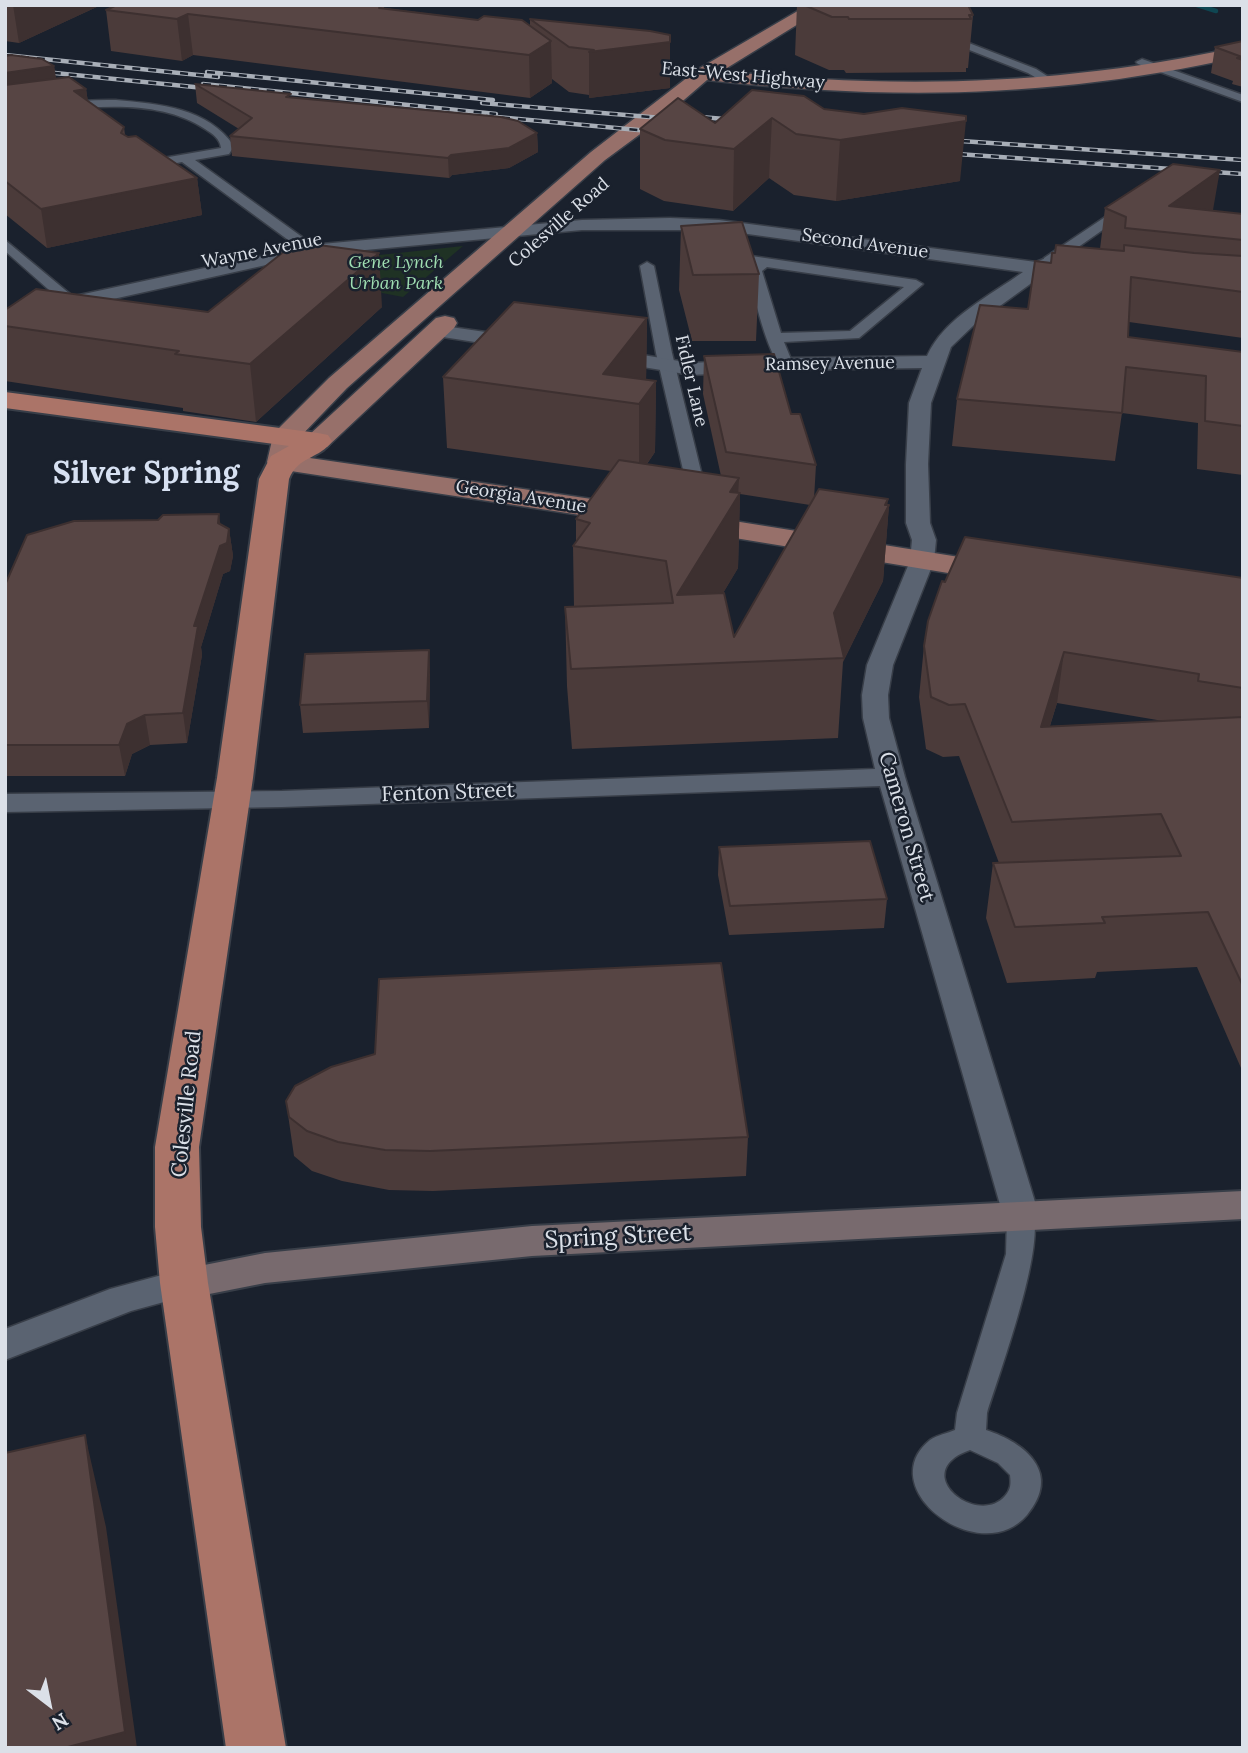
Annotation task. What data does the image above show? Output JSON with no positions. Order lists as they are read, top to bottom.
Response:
{
  "streets": {
    "highway": ["Colesville Road", "Georgia Avenue"],
    "main road": ["East-West Highway", "Spring Street"],
    "street": [
      "Second Avenue",
      "Wayne Avenue",
      "Ramsey Avenue",
      "Fidler Lane",
      "Fenton Street",
      "Cameron Street"
    ]
  },
  "crossings": [
    ["East-West Highway", "Colesville Road"],
    ["Colesville Road", "Second Avenue"],
    ["Colesville Road", "Wayne Avenue"],
    ["Colesville Road", "Georgia Avenue"],
    ["Colesville Road", "Fenton Street"],
    ["Colesville Road", "Spring Street"],
    ["Second Avenue", "Wayne Avenue"],
    ["Ramsey Avenue", "Fidler Lane"],
    ["Fidler Lane", "Georgia Avenue"],
    ["Georgia Avenue", "Cameron Street"],
    ["Fenton Street", "Cameron Street"],
    ["Cameron Street", "Spring Street"]
  ],
  "districts": ["Silver Spring"],
  "parks": ["Gene Lynch Urban Park"],
  "north": "bottom right"
}
